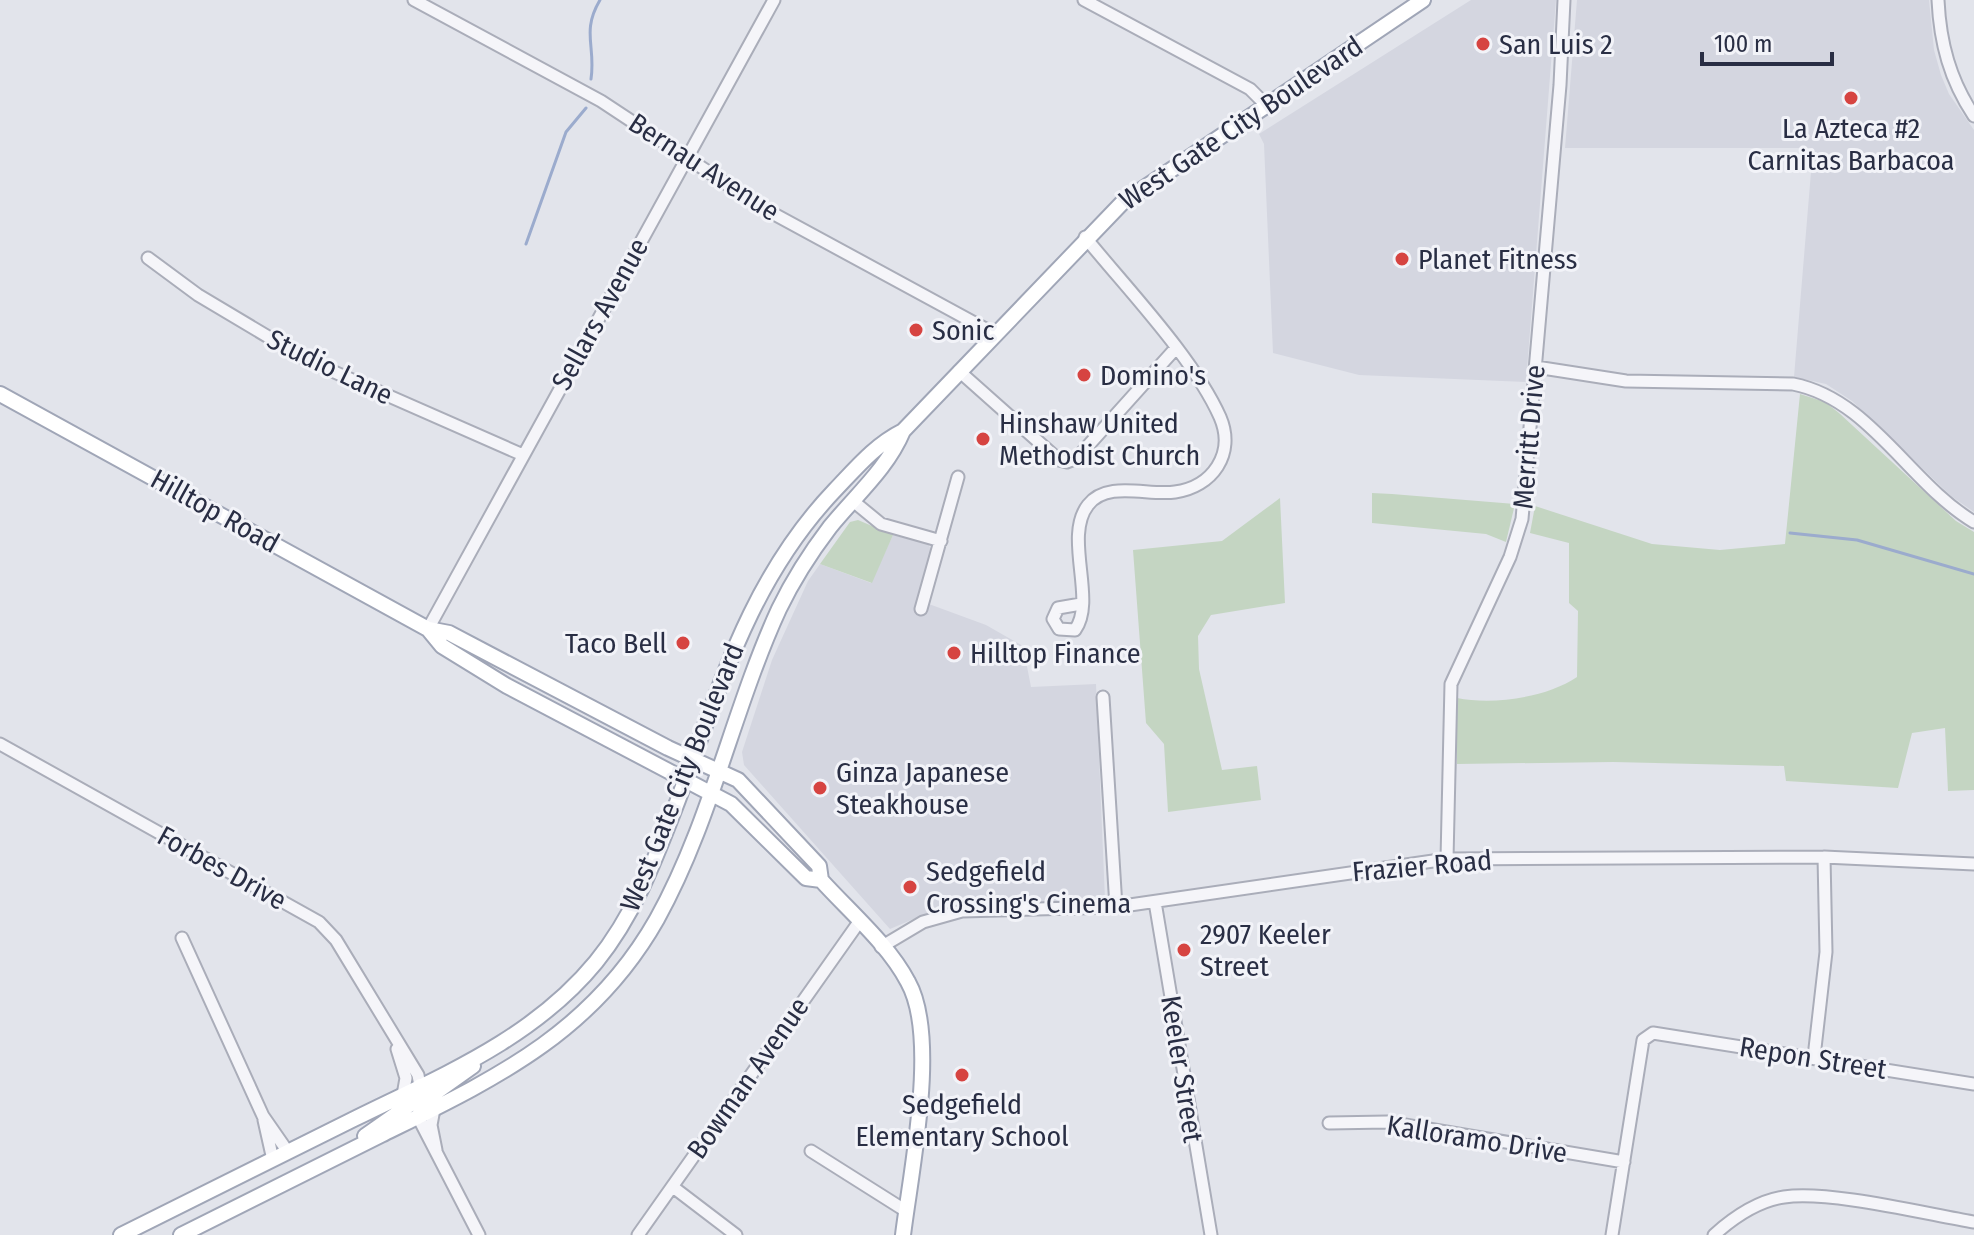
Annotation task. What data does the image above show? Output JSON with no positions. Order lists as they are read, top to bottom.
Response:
{
  "streets": {
    "main road": ["West Gate City Boulevard", "Hilltop Road"],
    "street": [
      "Bernau Avenue",
      "Sellars Avenue",
      "Studio Lane",
      "Merritt Drive",
      "Frazier Road",
      "Forbes Drive",
      "Repon Street",
      "Keeler Street",
      "Bowman Avenue",
      "Kalloramo Drive"
    ]
  },
  "crossings": [
    ["West Gate City Boulevard", "Bernau Avenue"],
    ["West Gate City Boulevard", "Hilltop Road"],
    ["West Gate City Boulevard", "Forbes Drive"],
    ["Bernau Avenue", "Sellars Avenue"],
    ["Sellars Avenue", "Studio Lane"],
    ["Sellars Avenue", "Hilltop Road"],
    ["Merritt Drive", "Frazier Road"],
    ["Frazier Road", "Keeler Street"],
    ["Repon Street", "Kalloramo Drive"]
  ],
  "places": [
    "San Luis 2",
    "La Azteca #2 Carnitas Barbacoa",
    "Planet Fitness",
    "Sonic",
    "Domino's",
    "Hinshaw United Methodist Church",
    "Taco Bell",
    "Hilltop Finance",
    "Ginza Japanese Steakhouse",
    "Sedgefield Crossing's Cinema",
    "2907 Keeler Street",
    "Sedgefield Elementary School"
  ],
  "scale_bar": "100 m"
}
